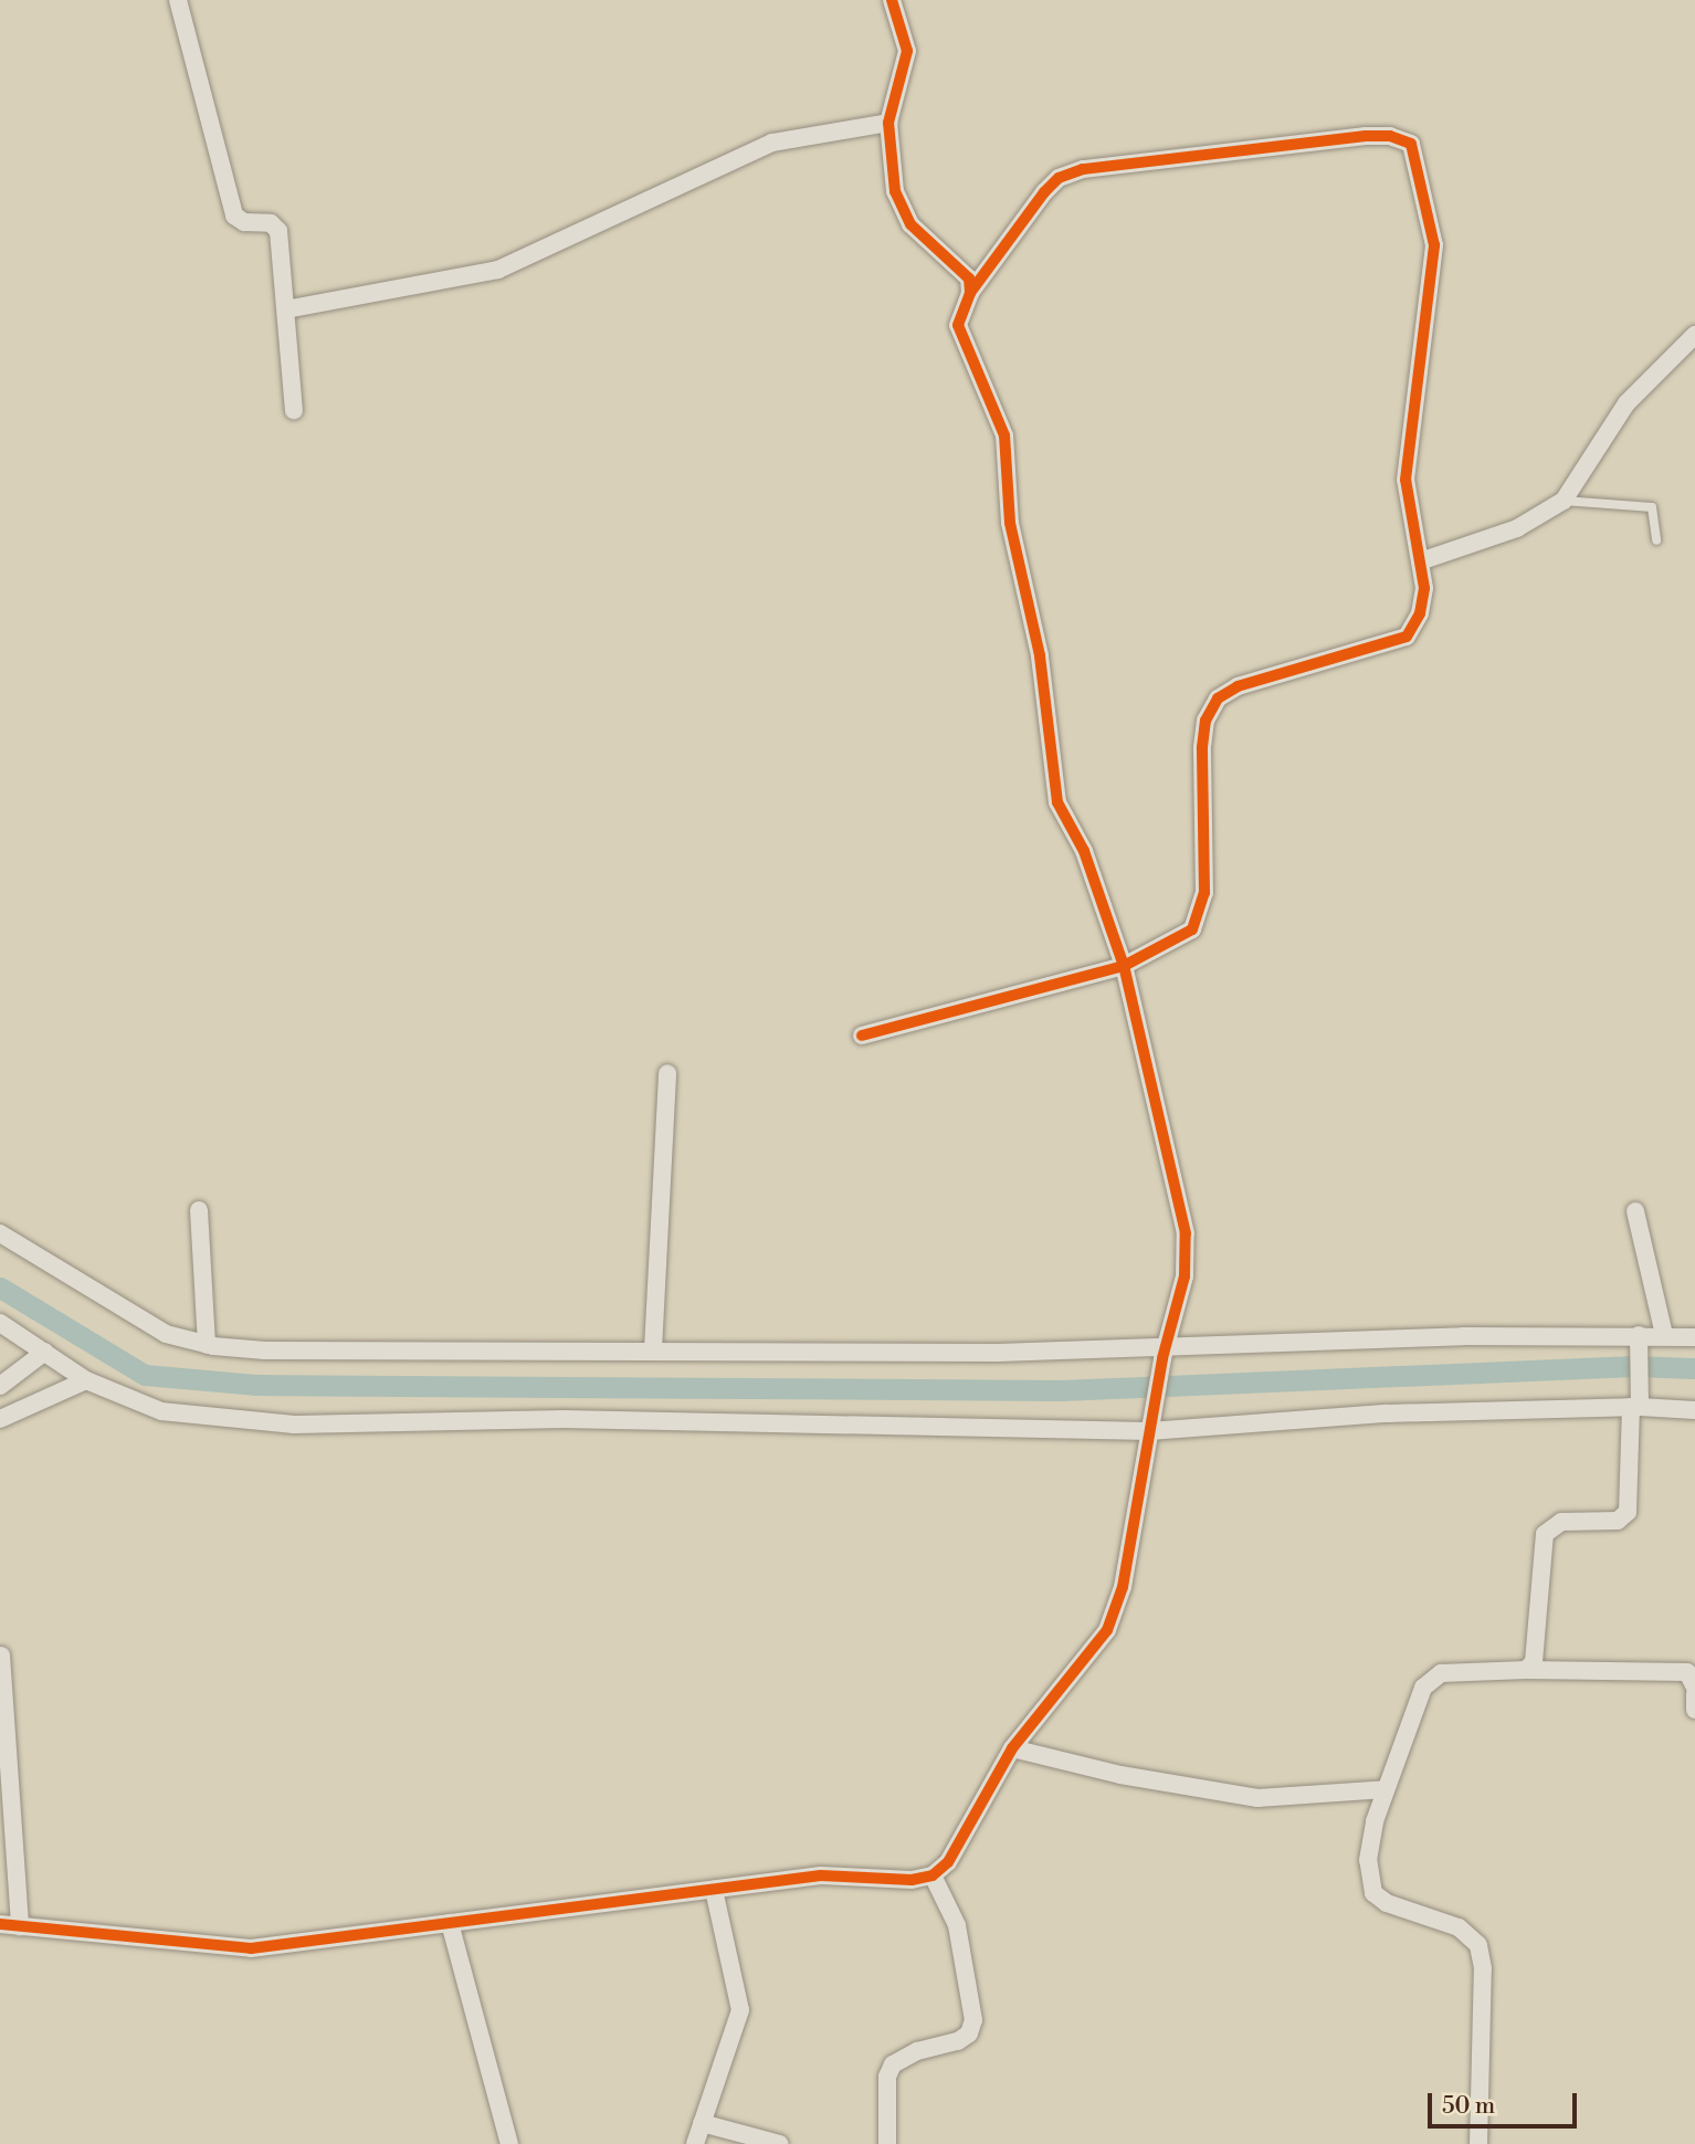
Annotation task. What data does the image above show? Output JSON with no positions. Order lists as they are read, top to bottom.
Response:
{
  "scale_bar": "50 m"
}
